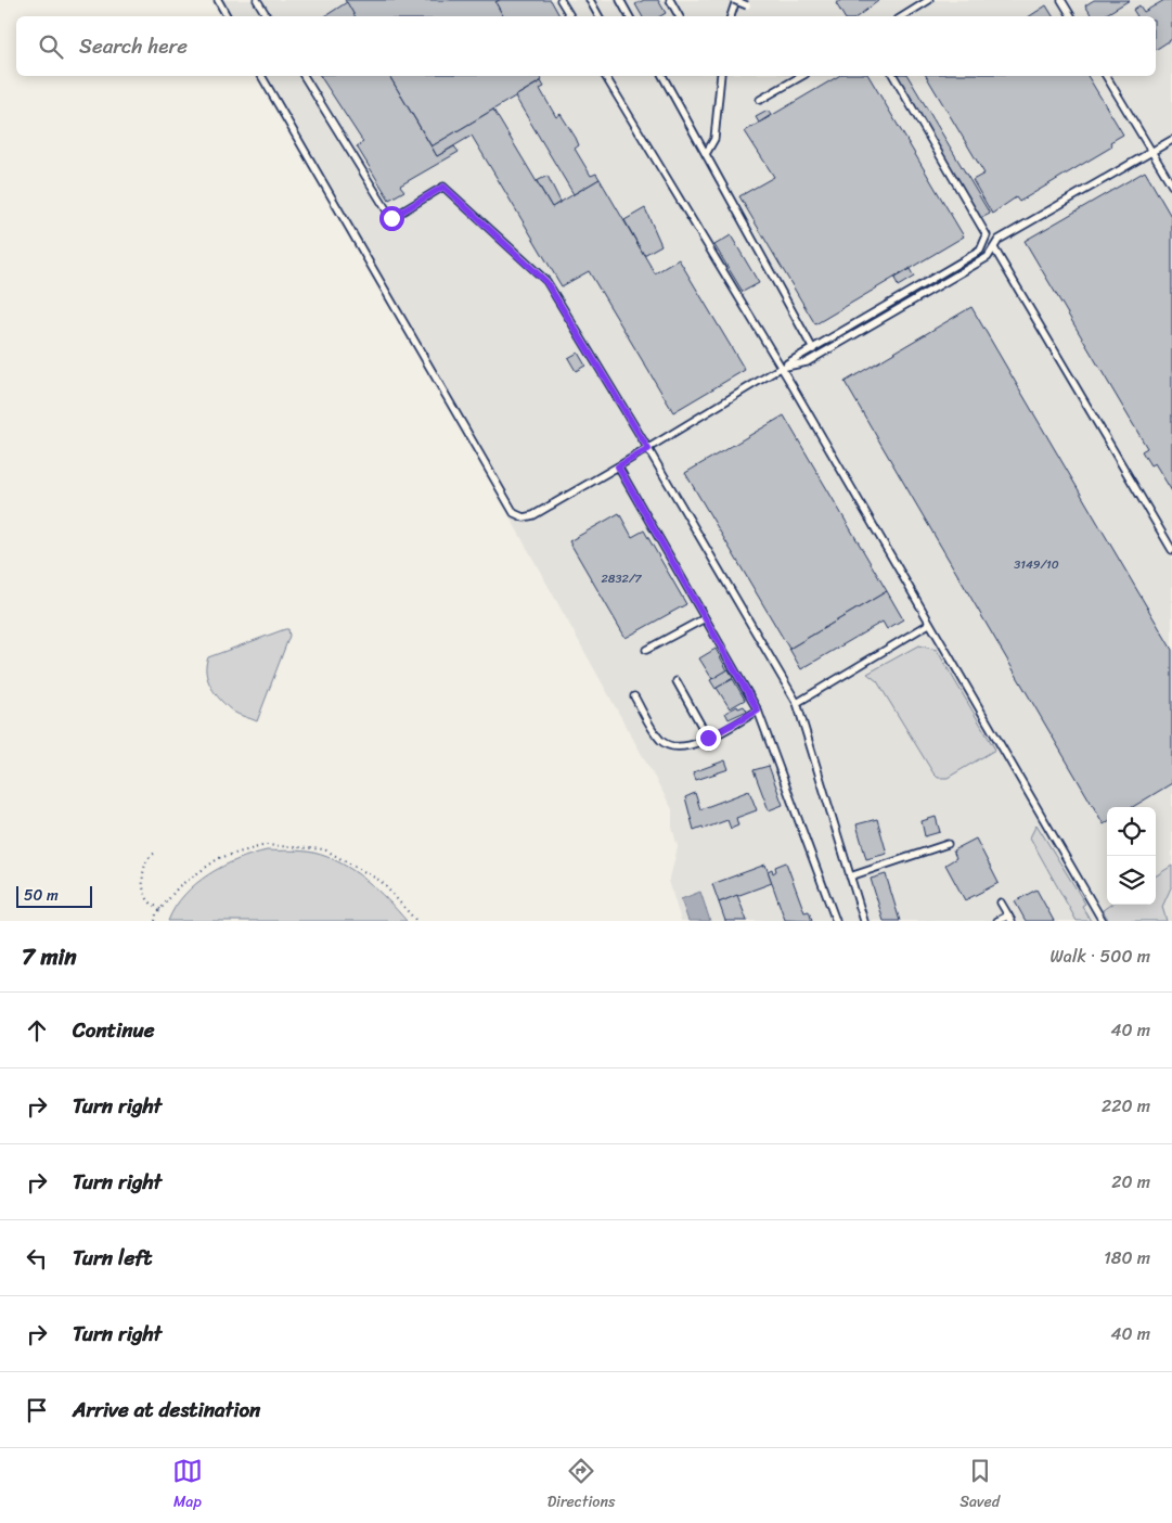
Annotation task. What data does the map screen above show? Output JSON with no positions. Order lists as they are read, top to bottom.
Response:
{
  "house_numbers": ["3149/10", "2832/7"],
  "scale_bar": "50 m",
  "page": {
    "search": "Search here",
    "scale": "50 m",
    "heading": ["7 min", "Walk · 500 m"],
    "list": [
      ["Continue", "40 m"],
      ["Turn right", "220 m"],
      ["Turn right", "20 m"],
      ["Turn left", "180 m"],
      ["Turn right", "40 m"],
      "Arrive at destination"
    ],
    "nav": ["Map", "Directions", "Saved"]
  }
}
